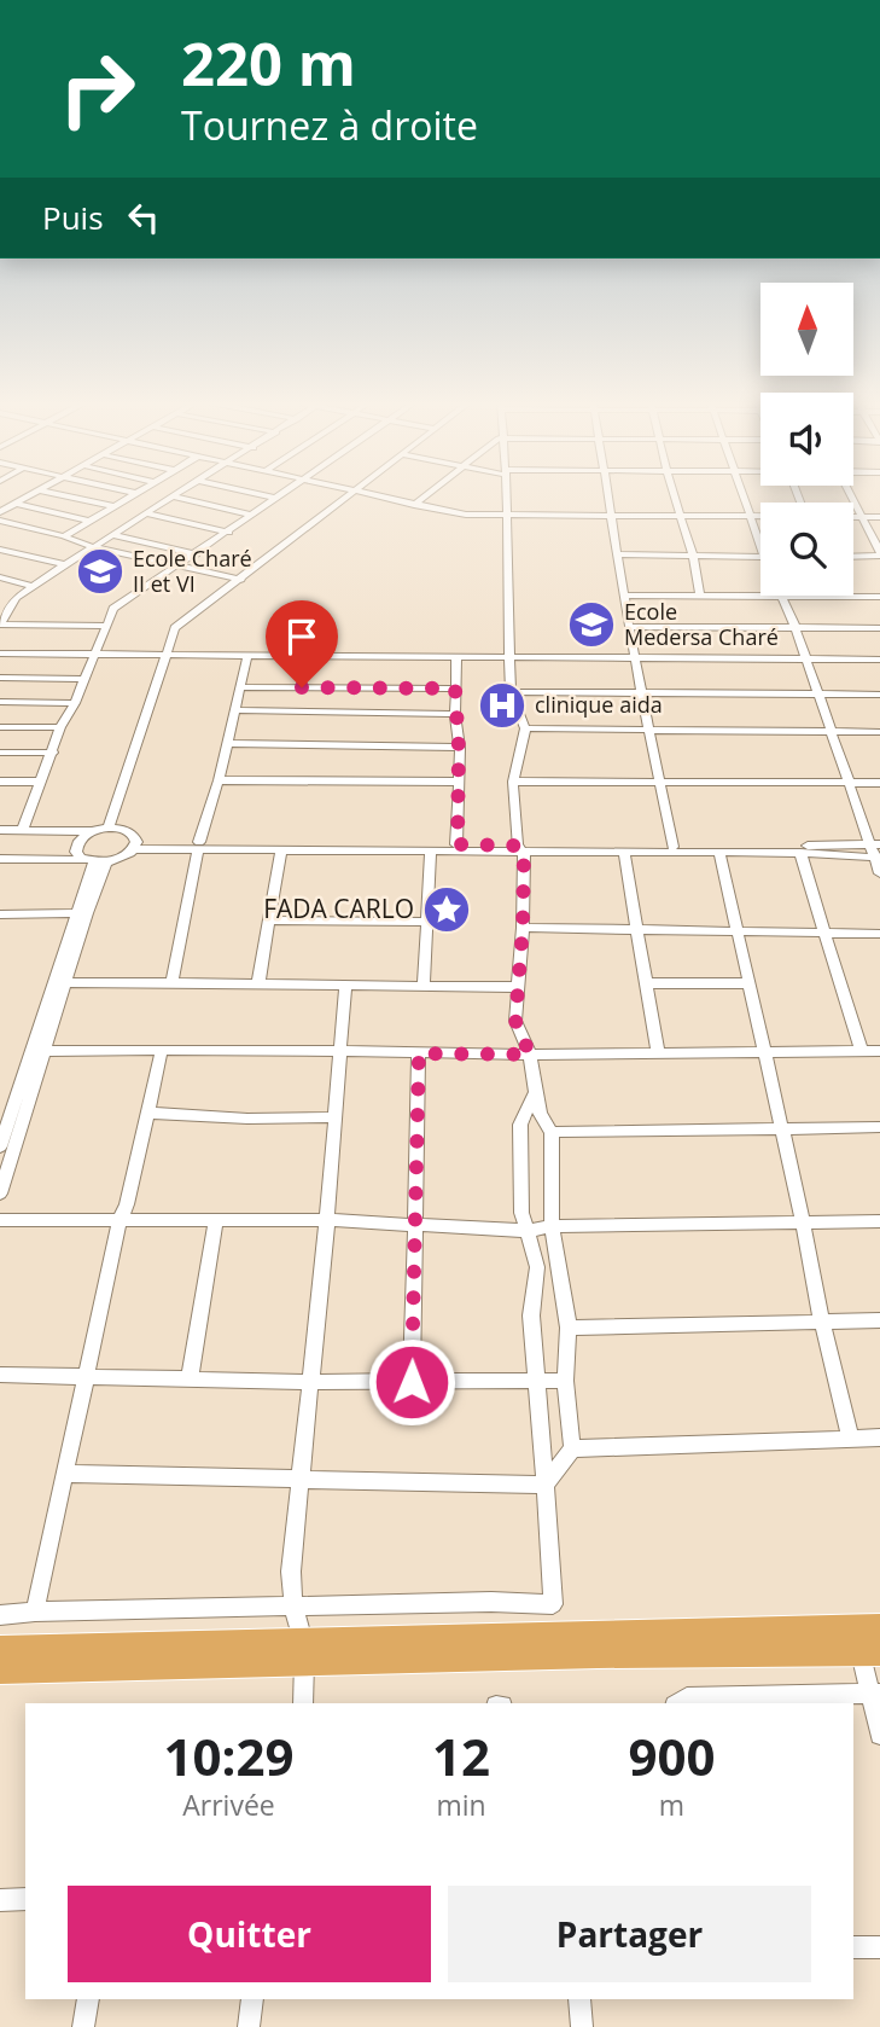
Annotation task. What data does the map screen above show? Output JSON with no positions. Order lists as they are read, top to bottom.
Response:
{
  "places": {
    "school or university": ["Ecole Charé II et VI", "Ecole Medersa Charé"],
    "hospital": ["clinique aida"],
    "place": ["FADA CARLO"]
  },
  "north": "top",
  "page": {
    "turn": ["220 m", "Tournez à droite"],
    "then": "Puis",
    "eta": [
      "10:29",
      "Arrivée",
      "12",
      "min",
      "900",
      "m"
    ],
    "buttons": ["Quitter", "Partager"]
  }
}
